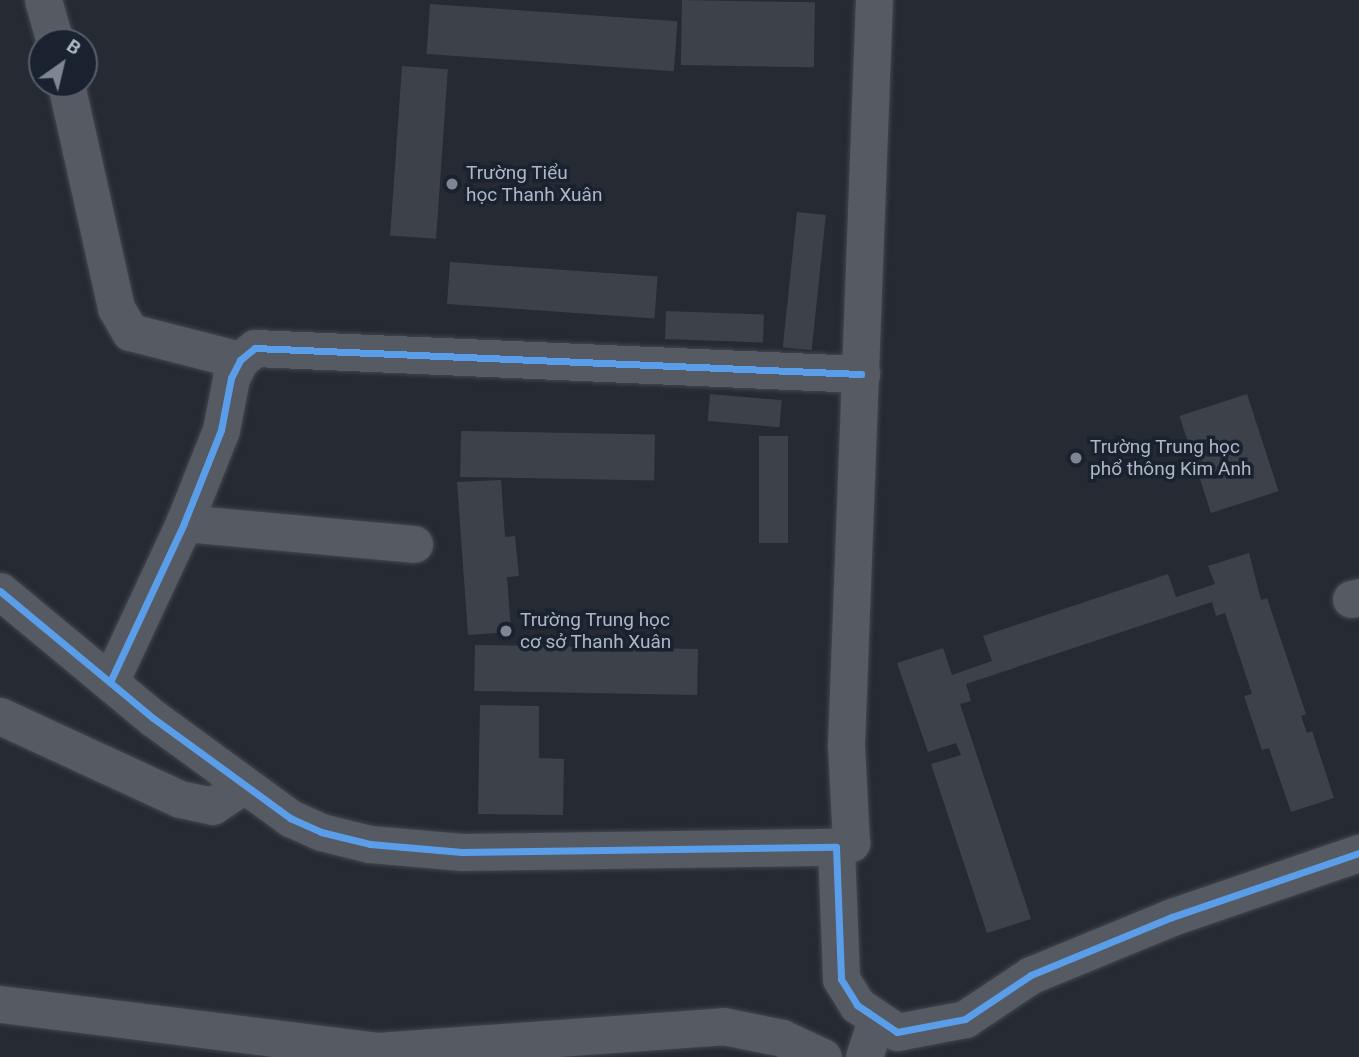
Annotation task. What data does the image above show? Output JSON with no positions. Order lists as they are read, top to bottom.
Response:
{
  "places": ["Trường Tiểu học Thanh Xuân", "Trường Trung học phổ thông Kim Anh", "Trường Trung học cơ sở Thanh Xuân"],
  "north": "top right"
}
